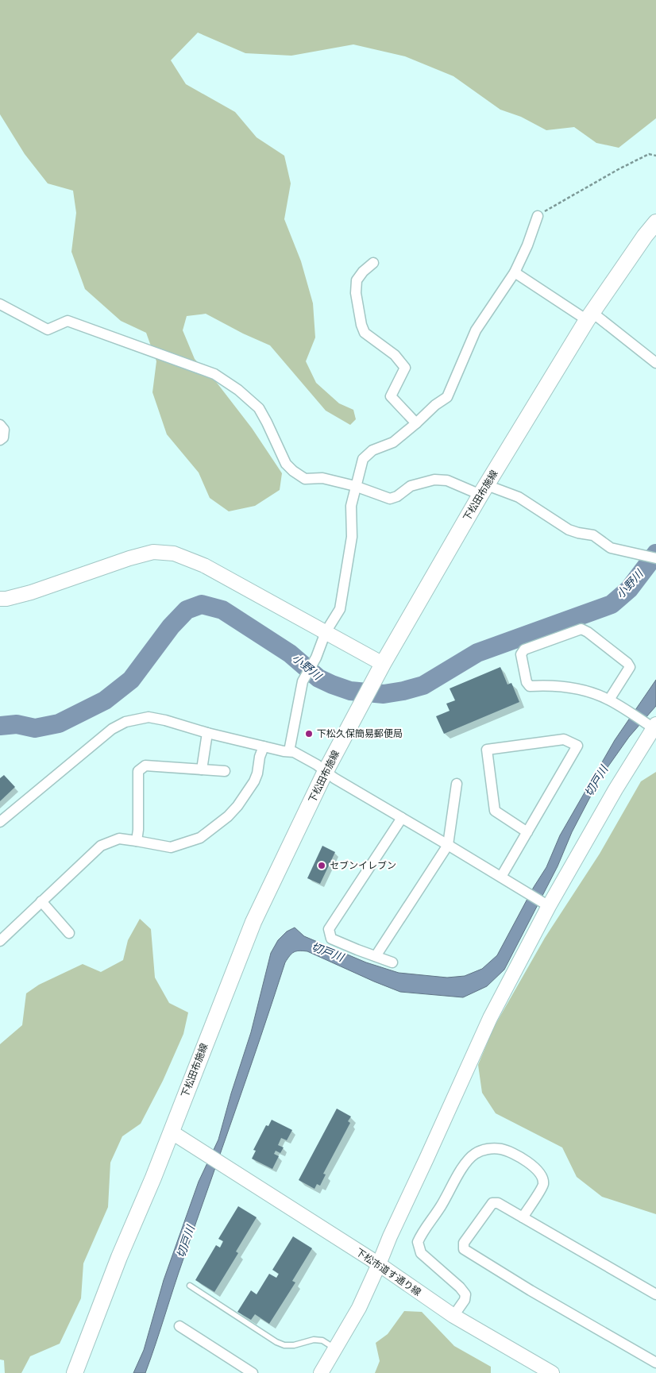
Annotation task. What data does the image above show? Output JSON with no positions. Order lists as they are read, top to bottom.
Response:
{
  "streets": {
    "main road": ["下松田布施線"],
    "street": ["下松市道す通り線"]
  },
  "crossings": [
    ["下松田布施線", "下松市道す通り線"]
  ],
  "water": ["小野川", "切戸川"],
  "places": ["下松久保簡易郵便局", "セブンイレブン"]
}
